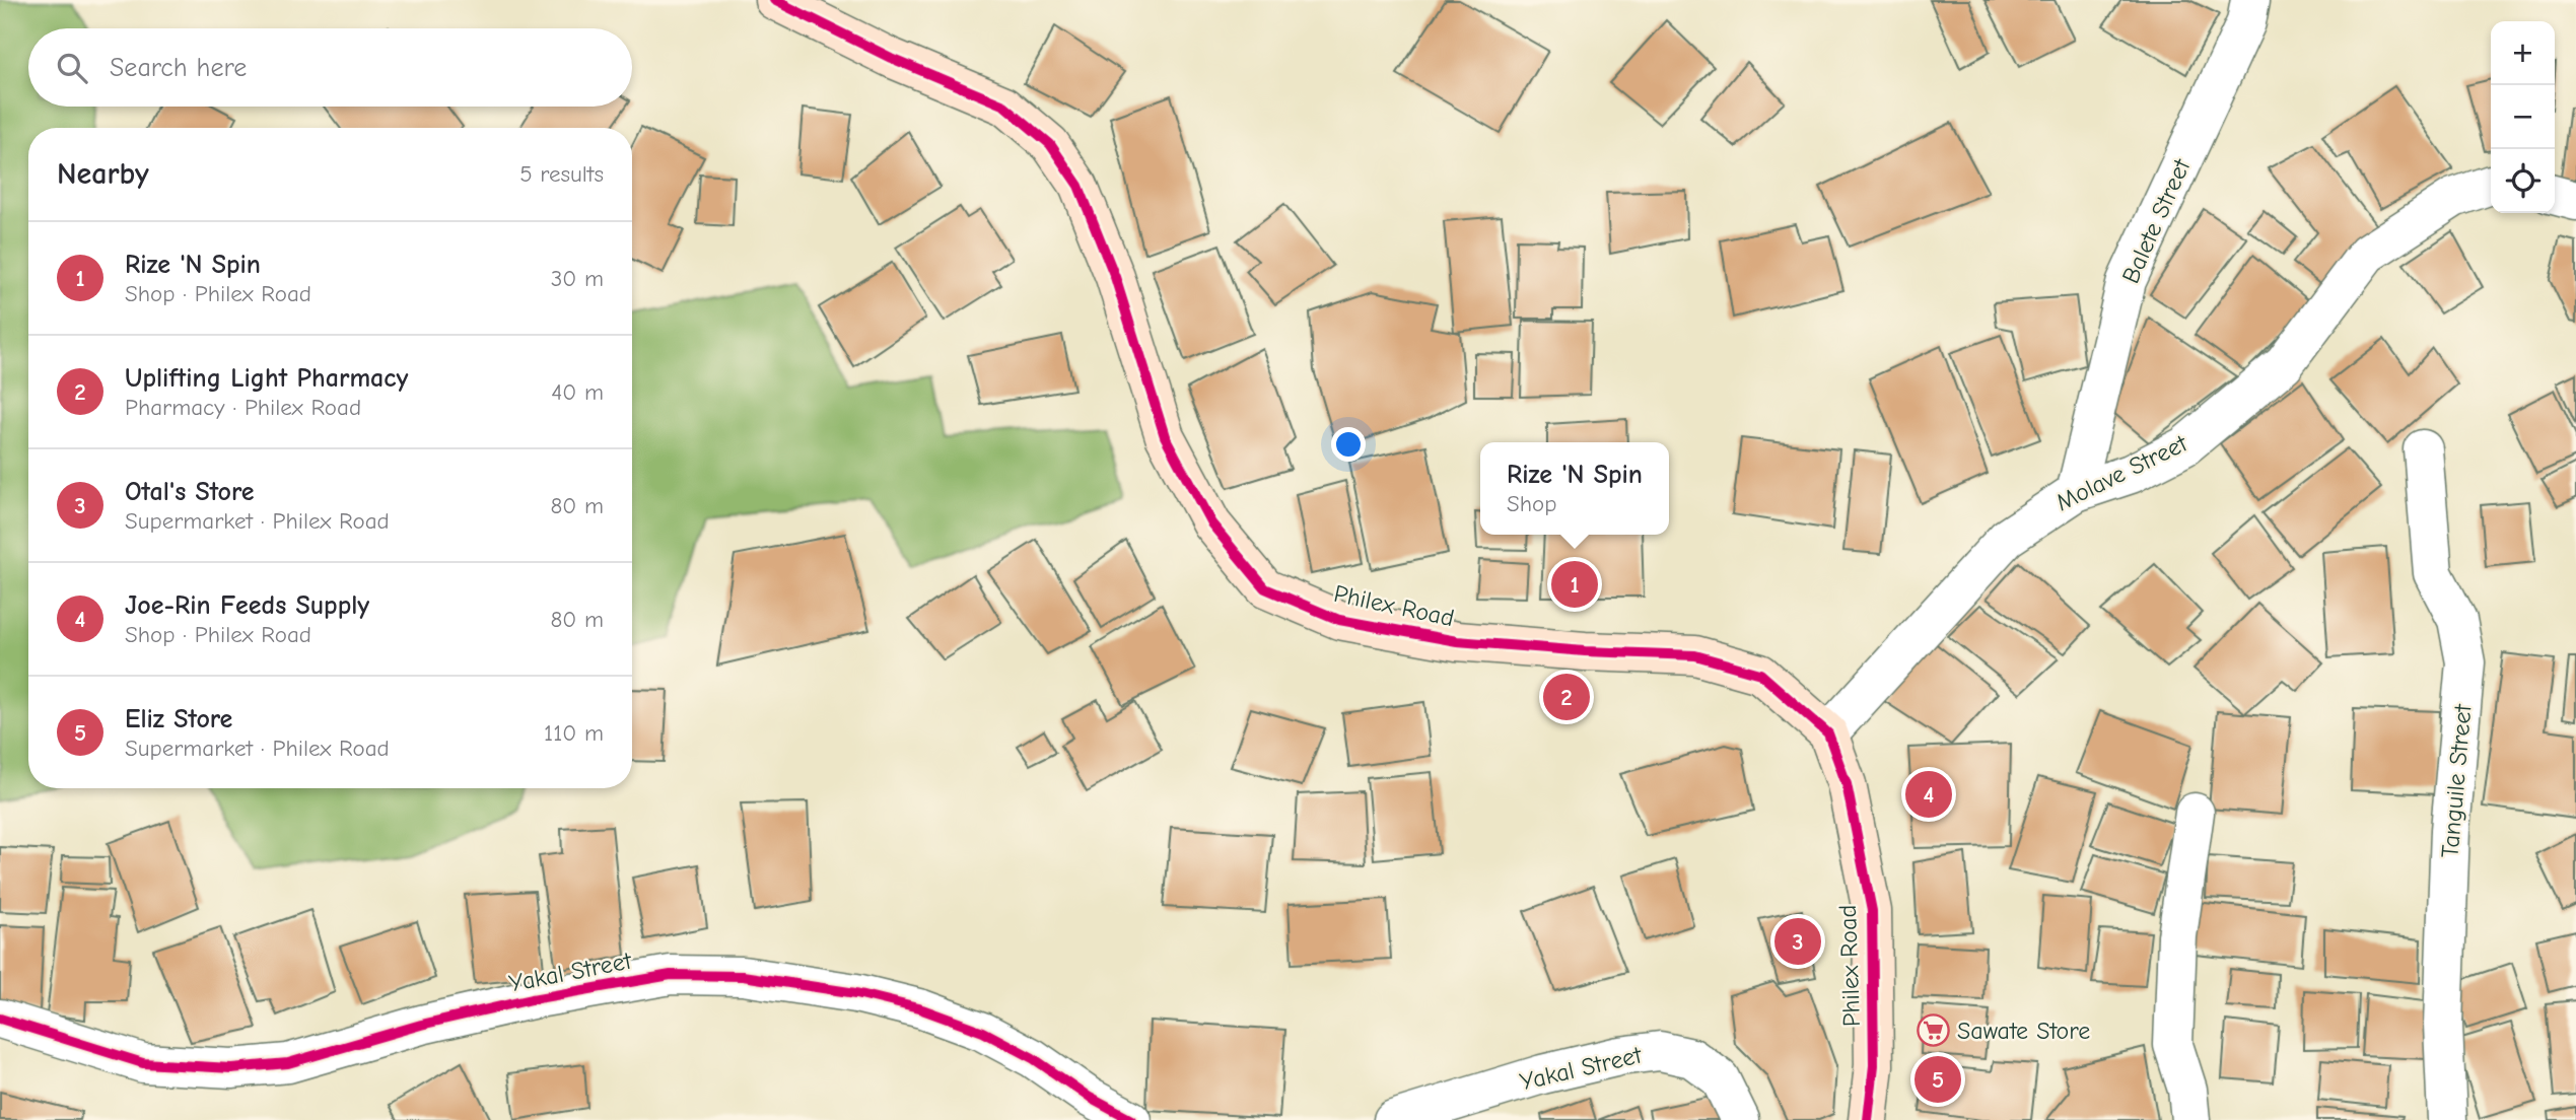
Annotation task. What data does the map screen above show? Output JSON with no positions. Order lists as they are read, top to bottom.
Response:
{
  "streets": {
    "street": [
      "Balete Street",
      "Molave Street",
      "Philex Road",
      "Tanguile Street",
      "Yakal Street"
    ]
  },
  "crossings": [
    ["Balete Street", "Molave Street"],
    ["Molave Street", "Philex Road"]
  ],
  "places": {
    "supermarket": ["Sawate Store"]
  },
  "page": {
    "map_buttons": ["+", "−"],
    "search": "Search here",
    "heading": ["Nearby", "5 results"],
    "list": [
      {
        "mark": "1",
        "name": "Rize 'N Spin",
        "note": "Shop · Philex Road",
        "value": "30 m"
      },
      {
        "mark": "2",
        "name": "Uplifting Light Pharmacy",
        "note": "Pharmacy · Philex Road",
        "value": "40 m"
      },
      {
        "mark": "3",
        "name": "Otal's Store",
        "note": "Supermarket · Philex Road",
        "value": "80 m"
      },
      {
        "mark": "4",
        "name": "Joe-Rin Feeds Supply",
        "note": "Shop · Philex Road",
        "value": "80 m"
      },
      {
        "mark": "5",
        "name": "Eliz Store",
        "note": "Supermarket · Philex Road",
        "value": "110 m"
      }
    ],
    "popup": ["Rize 'N Spin", "Shop"],
    "pins": [
      "1",
      "2",
      "4",
      "3",
      "5"
    ]
  }
}
